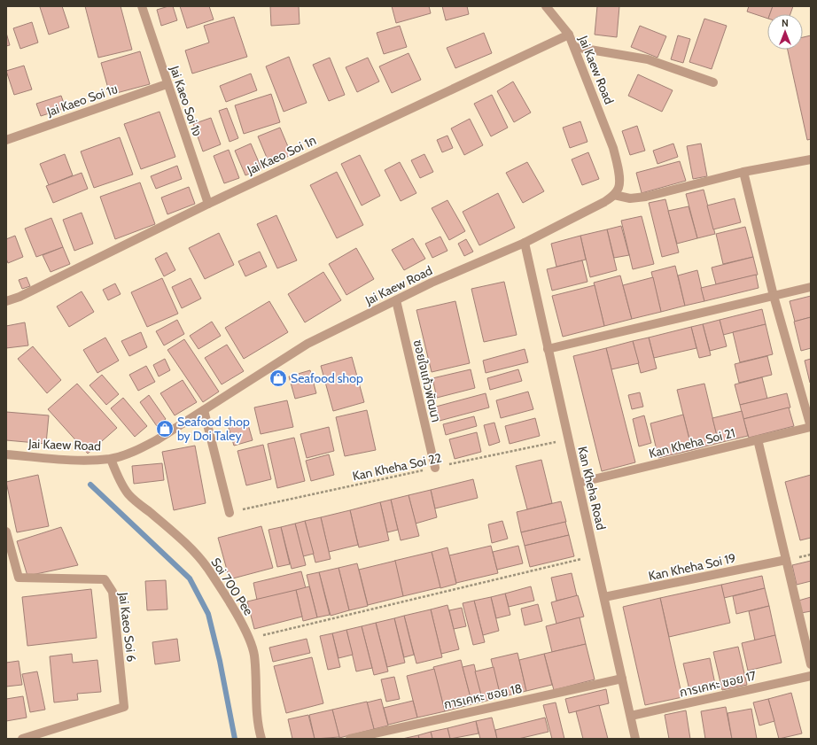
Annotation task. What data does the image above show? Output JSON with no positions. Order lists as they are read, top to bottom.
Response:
{
  "streets": {
    "street": [
      "Jai Kaew Road",
      "Jai Kaeo Soi 1ข",
      "Jai Kaeo Soi 1ง",
      "Jai Kaeo Soi 1ก",
      "ซอยใจแก้วพัฒนา",
      "Kan Kheha Soi 21",
      "Kan Kheha Road",
      "Kan Kheha Soi 19",
      "Soi 700 Pee",
      "Jai Kaeo Soi 6",
      "การเคหะ ซอย 17",
      "การเคหะ ซอย 18"
    ],
    "path": ["Kan Kheha Soi 22"]
  },
  "crossings": [
    ["Jai Kaew Road", "Jai Kaeo Soi 1ก"],
    ["Jai Kaew Road", "ซอยใจแก้วพัฒนา"],
    ["Jai Kaew Road", "Kan Kheha Road"],
    ["Jai Kaew Road", "Soi 700 Pee"],
    ["Jai Kaeo Soi 1ข", "Jai Kaeo Soi 1ง"],
    ["Jai Kaeo Soi 1ง", "Jai Kaeo Soi 1ก"],
    ["ซอยใจแก้วพัฒนา", "Kan Kheha Soi 22"],
    ["Kan Kheha Soi 21", "Kan Kheha Road"],
    ["Kan Kheha Soi 22", "Kan Kheha Road"],
    ["Kan Kheha Road", "Kan Kheha Soi 19"],
    ["Kan Kheha Road", "การเคหะ ซอย 17"],
    ["Kan Kheha Road", "การเคหะ ซอย 18"]
  ],
  "places": {
    "shop": ["Seafood shop", "Seafood shop by Doi Taley"]
  },
  "north": "top"
}
